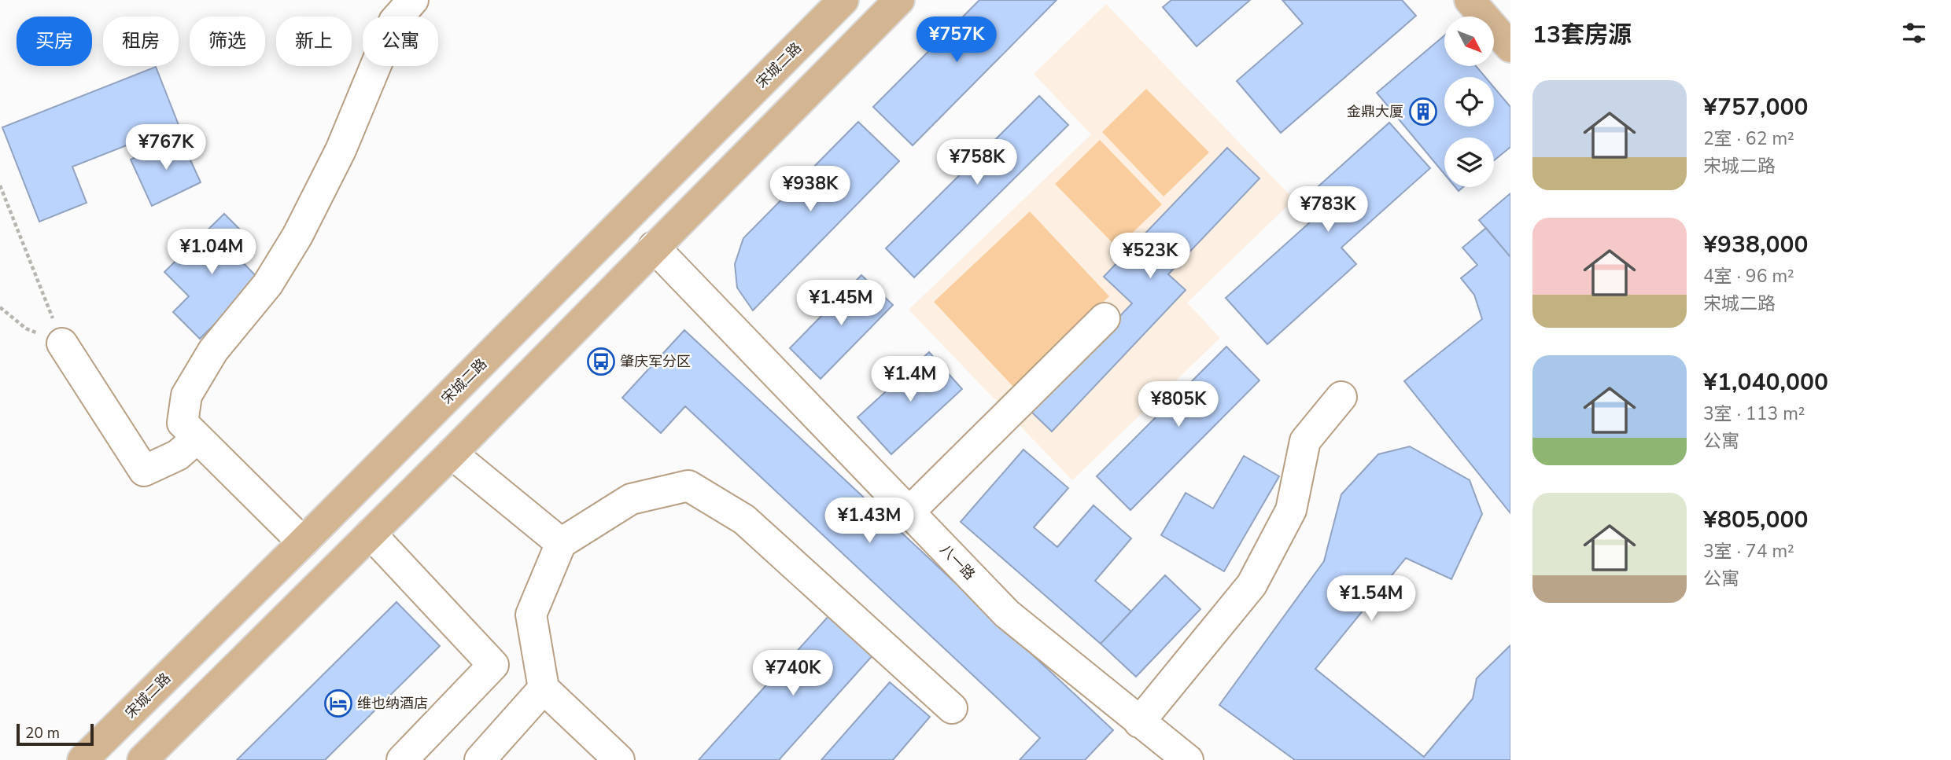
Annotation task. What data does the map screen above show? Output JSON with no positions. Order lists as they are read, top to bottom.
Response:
{
  "streets": {
    "main road": ["宋城二路"],
    "street": ["八一路"]
  },
  "places": {
    "building": ["金鼎大厦"],
    "bus stop": ["肇庆军分区"],
    "hotel": ["维也纳酒店"]
  },
  "scale_bar": "20 m",
  "north": "bottom right",
  "page": {
    "heading": "13套房源",
    "price": [
      "¥757K",
      "¥767K",
      "¥758K",
      "¥938K",
      "¥783K",
      "¥1.04M",
      "¥523K",
      "¥1.45M",
      "¥1.4M",
      "¥805K",
      "¥1.43M",
      "¥1.54M",
      "¥740K"
    ],
    "chip": [
      "买房",
      "租房",
      "筛选",
      "新上",
      "公寓"
    ],
    "list": [
      {
        "name": "¥757,000",
        "note": "2室 · 62 m² · 宋城二路"
      },
      {
        "name": "¥938,000",
        "note": "4室 · 96 m² · 宋城二路"
      },
      {
        "name": "¥1,040,000",
        "note": "3室 · 113 m² · 公寓"
      },
      {
        "name": "¥805,000",
        "note": "3室 · 74 m² · 公寓"
      }
    ],
    "scale": "20 m"
  }
}
